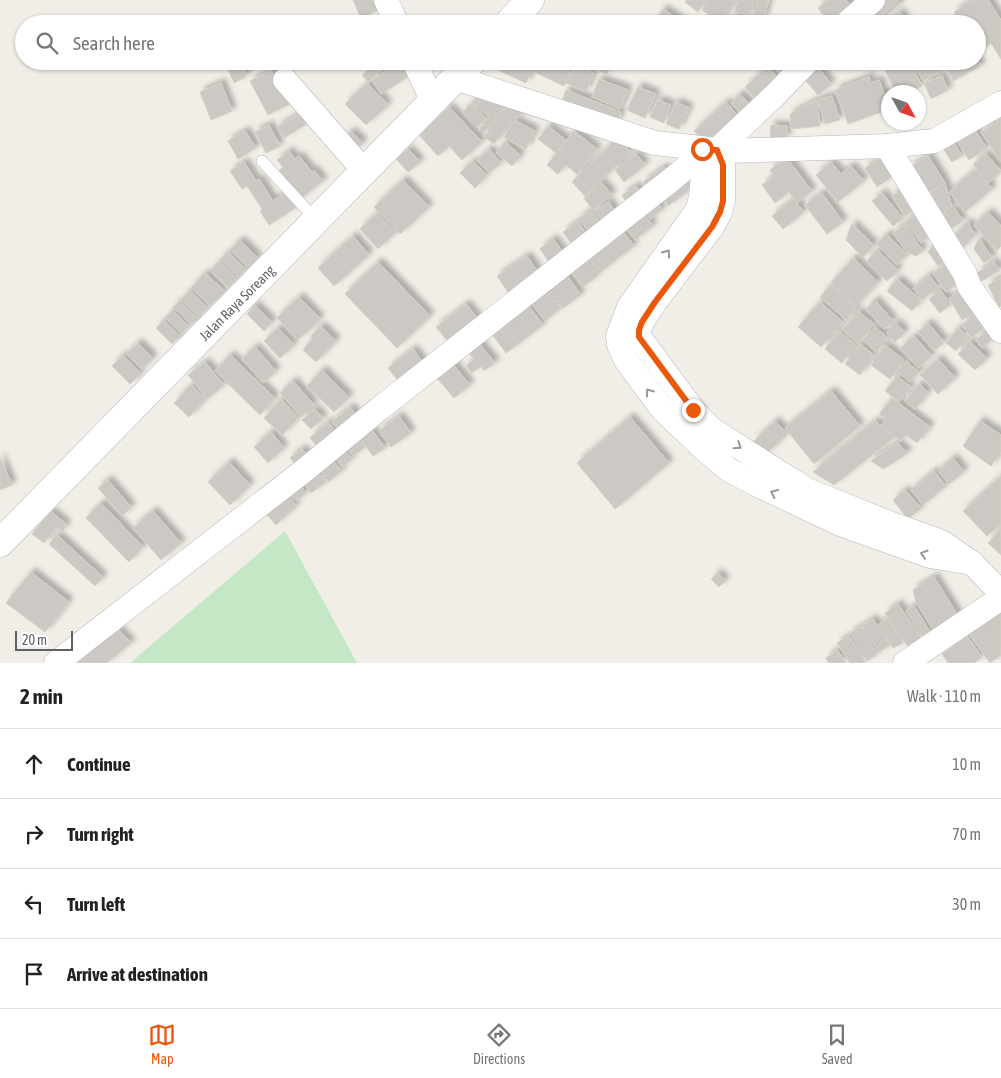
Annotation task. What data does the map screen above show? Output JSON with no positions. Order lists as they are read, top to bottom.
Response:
{
  "streets": {
    "main road": ["Jalan Raya Soreang"]
  },
  "scale_bar": "20 m",
  "north": "bottom right",
  "page": {
    "search": "Search here",
    "scale": "20 m",
    "heading": ["2 min", "Walk · 110 m"],
    "list": [
      ["Continue", "10 m"],
      ["Turn right", "70 m"],
      ["Turn left", "30 m"],
      "Arrive at destination"
    ],
    "nav": ["Map", "Directions", "Saved"]
  }
}
